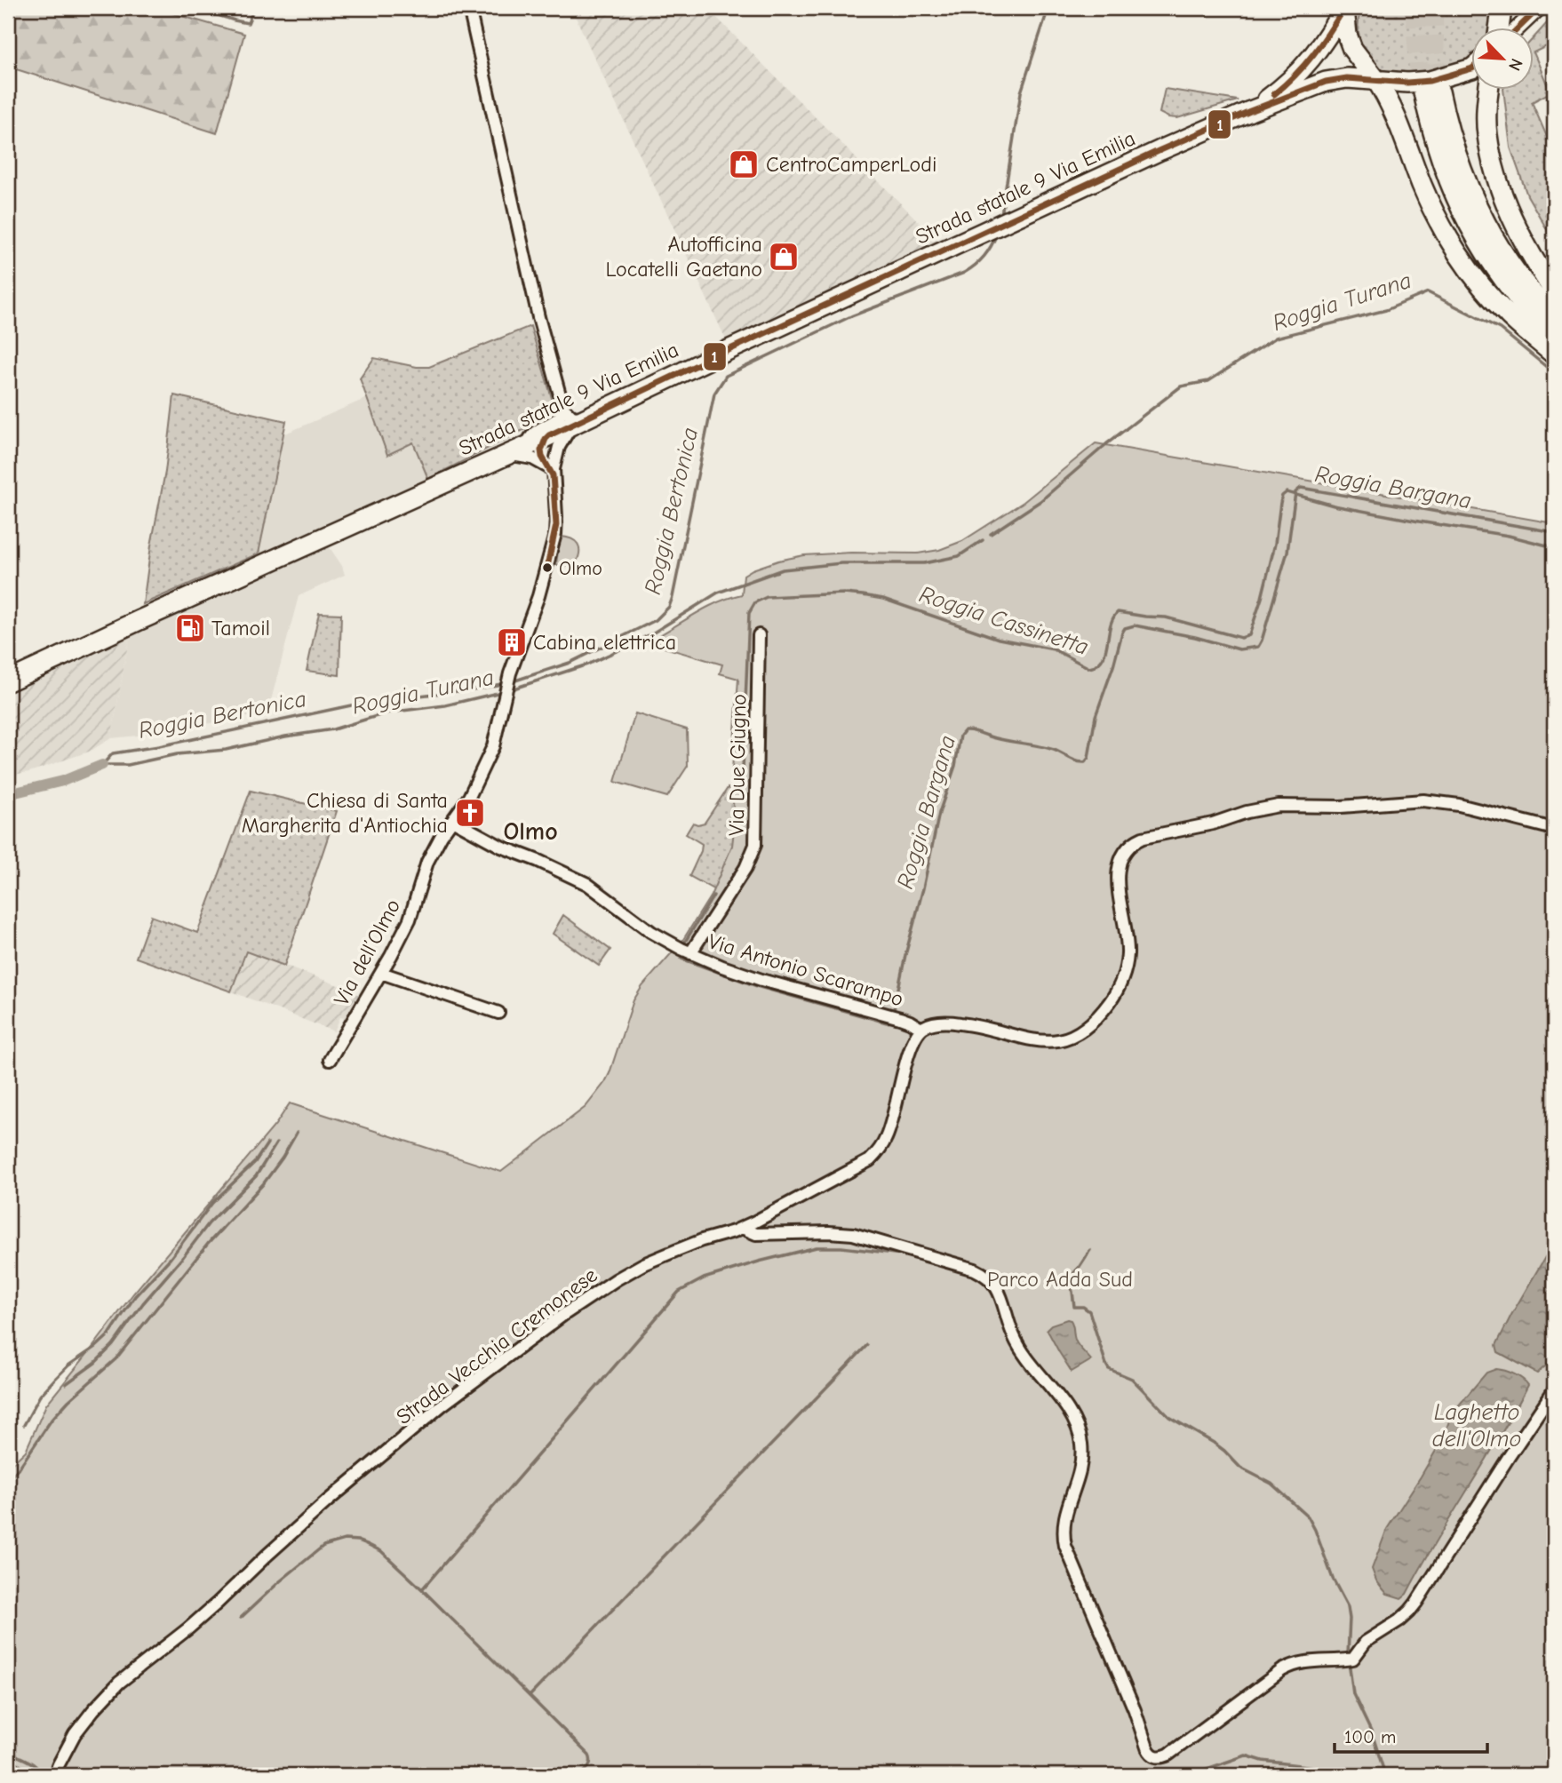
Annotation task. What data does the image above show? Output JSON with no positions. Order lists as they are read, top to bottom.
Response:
{
  "streets": {
    "main road": ["Strada statale 9 Via Emilia"],
    "street": [
      "Via Due Giugno",
      "Via dell’Olmo",
      "Via Antonio Scarampo",
      "Strada Vecchia Cremonese"
    ]
  },
  "crossings": [
    ["Strada statale 9 Via Emilia", "Via dell’Olmo"],
    ["Via Due Giugno", "Via Antonio Scarampo"],
    ["Via dell’Olmo", "Via Antonio Scarampo"],
    ["Via Antonio Scarampo", "Strada Vecchia Cremonese"]
  ],
  "districts": ["Olmo"],
  "water": [
    "Roggia Turana",
    "Roggia Bargana",
    "Roggia Bertonica",
    "Roggia Cassinetta",
    "Laghetto dell'Olmo"
  ],
  "parks": ["Parco Adda Sud"],
  "places": {
    "shop": ["CentroCamperLodi", "Autofficina Locatelli Gaetano"],
    "other": ["Olmo"],
    "fuel station": ["Tamoil"],
    "building": ["Cabina elettrica"],
    "church": ["Chiesa di Santa Margherita d'Antiochia"]
  },
  "lines": ["transit line 1"],
  "scale_bar": "100 m",
  "north": "bottom right"
}
